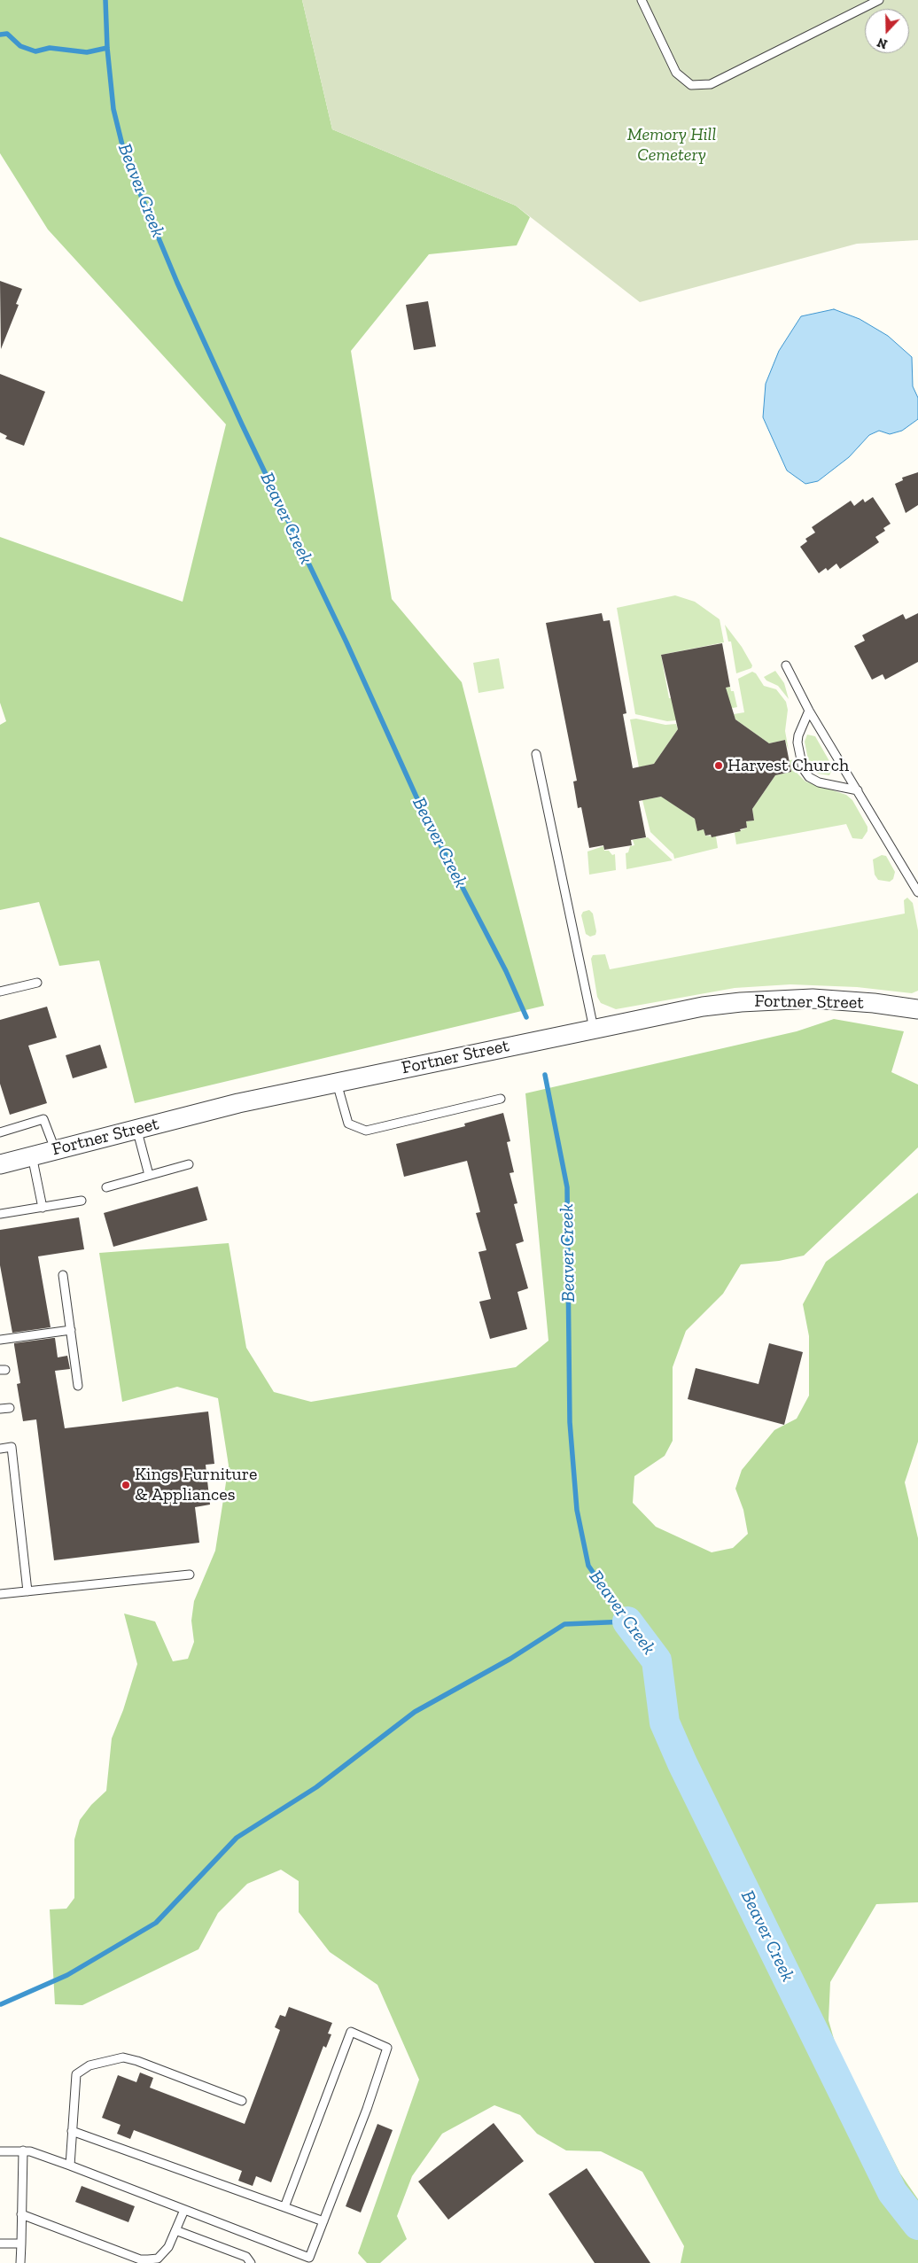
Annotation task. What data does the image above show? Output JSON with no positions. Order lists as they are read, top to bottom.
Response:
{
  "streets": {
    "street": ["Fortner Street"]
  },
  "water": ["Beaver Creek"],
  "parks": ["Memory Hill Cemetery"],
  "places": ["Harvest Church", "Kings Furniture & Appliances"],
  "north": "bottom"
}
